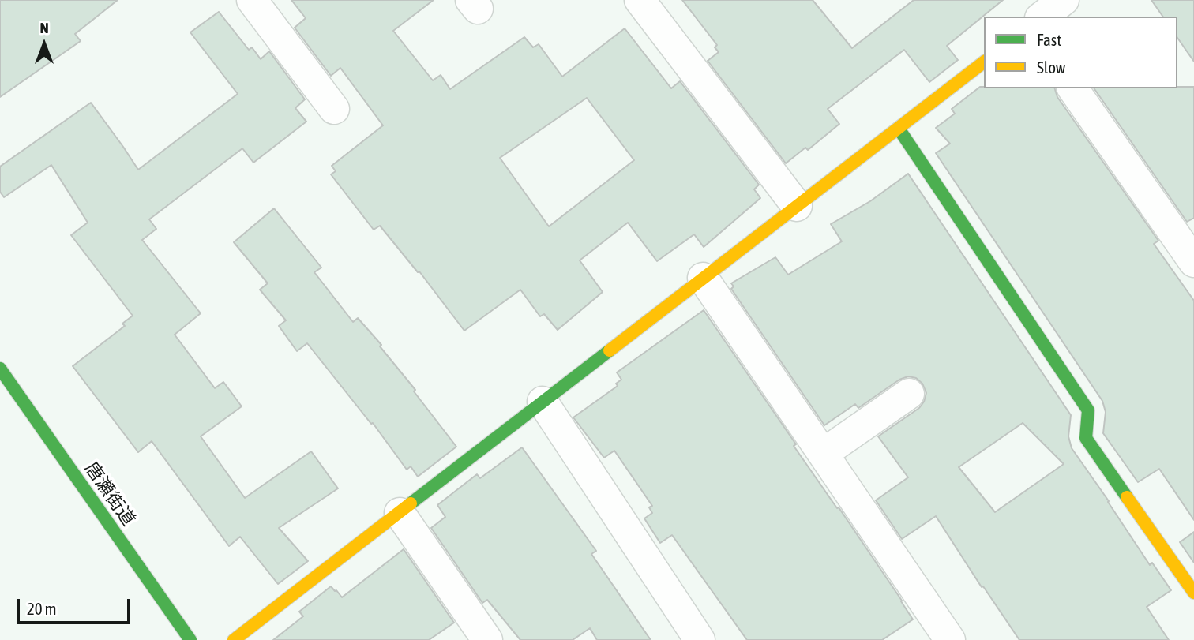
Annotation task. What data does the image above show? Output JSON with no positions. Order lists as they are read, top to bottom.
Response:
{
  "streets": {
    "street": ["唐瀬街道"]
  },
  "legend": ["Fast", "Slow"],
  "scale_bar": "20 m",
  "north": "top"
}
